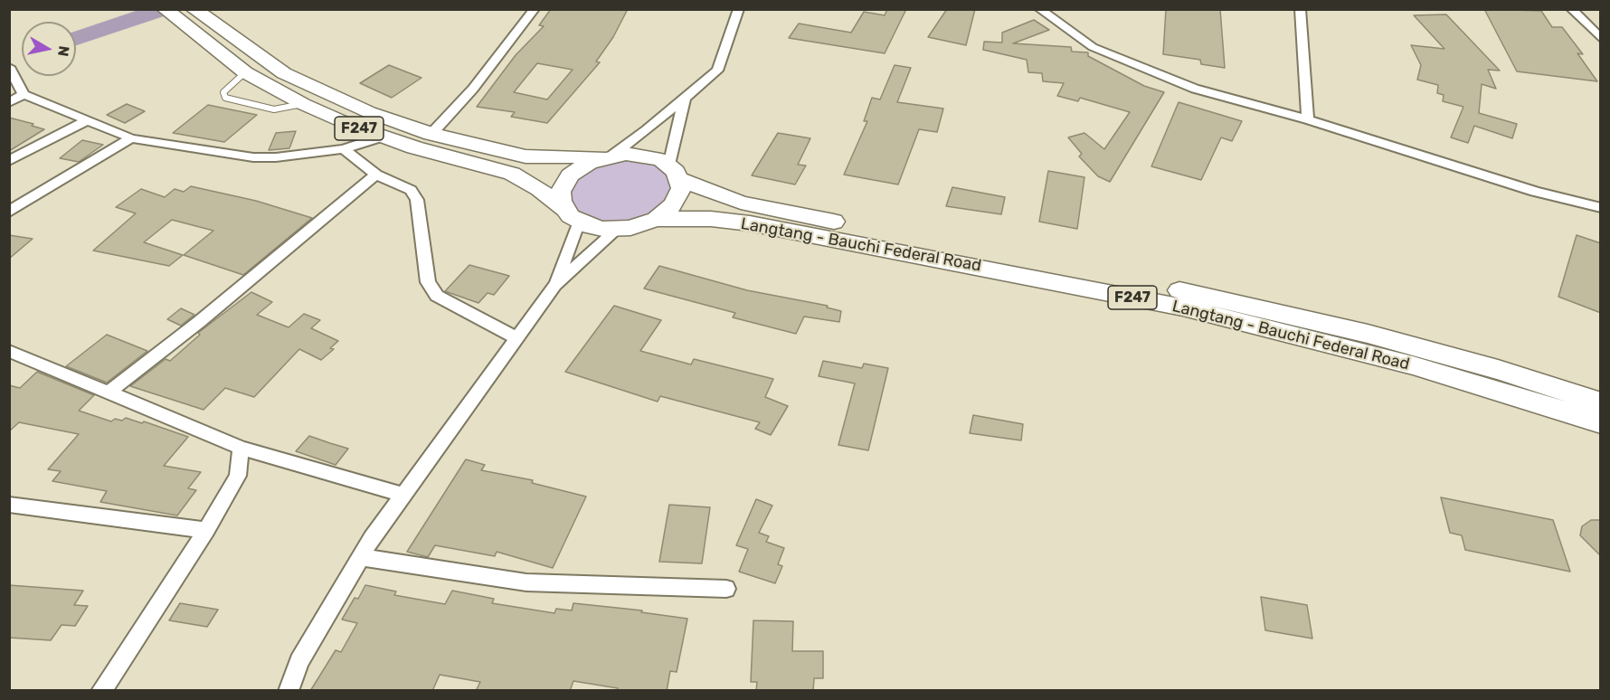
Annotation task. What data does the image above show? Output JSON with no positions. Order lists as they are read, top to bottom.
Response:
{
  "streets": {
    "main road": ["F247", "Langtang - Bauchi Federal Road"]
  },
  "crossings": [
    ["F247", "Langtang - Bauchi Federal Road"]
  ],
  "north": "right"
}
